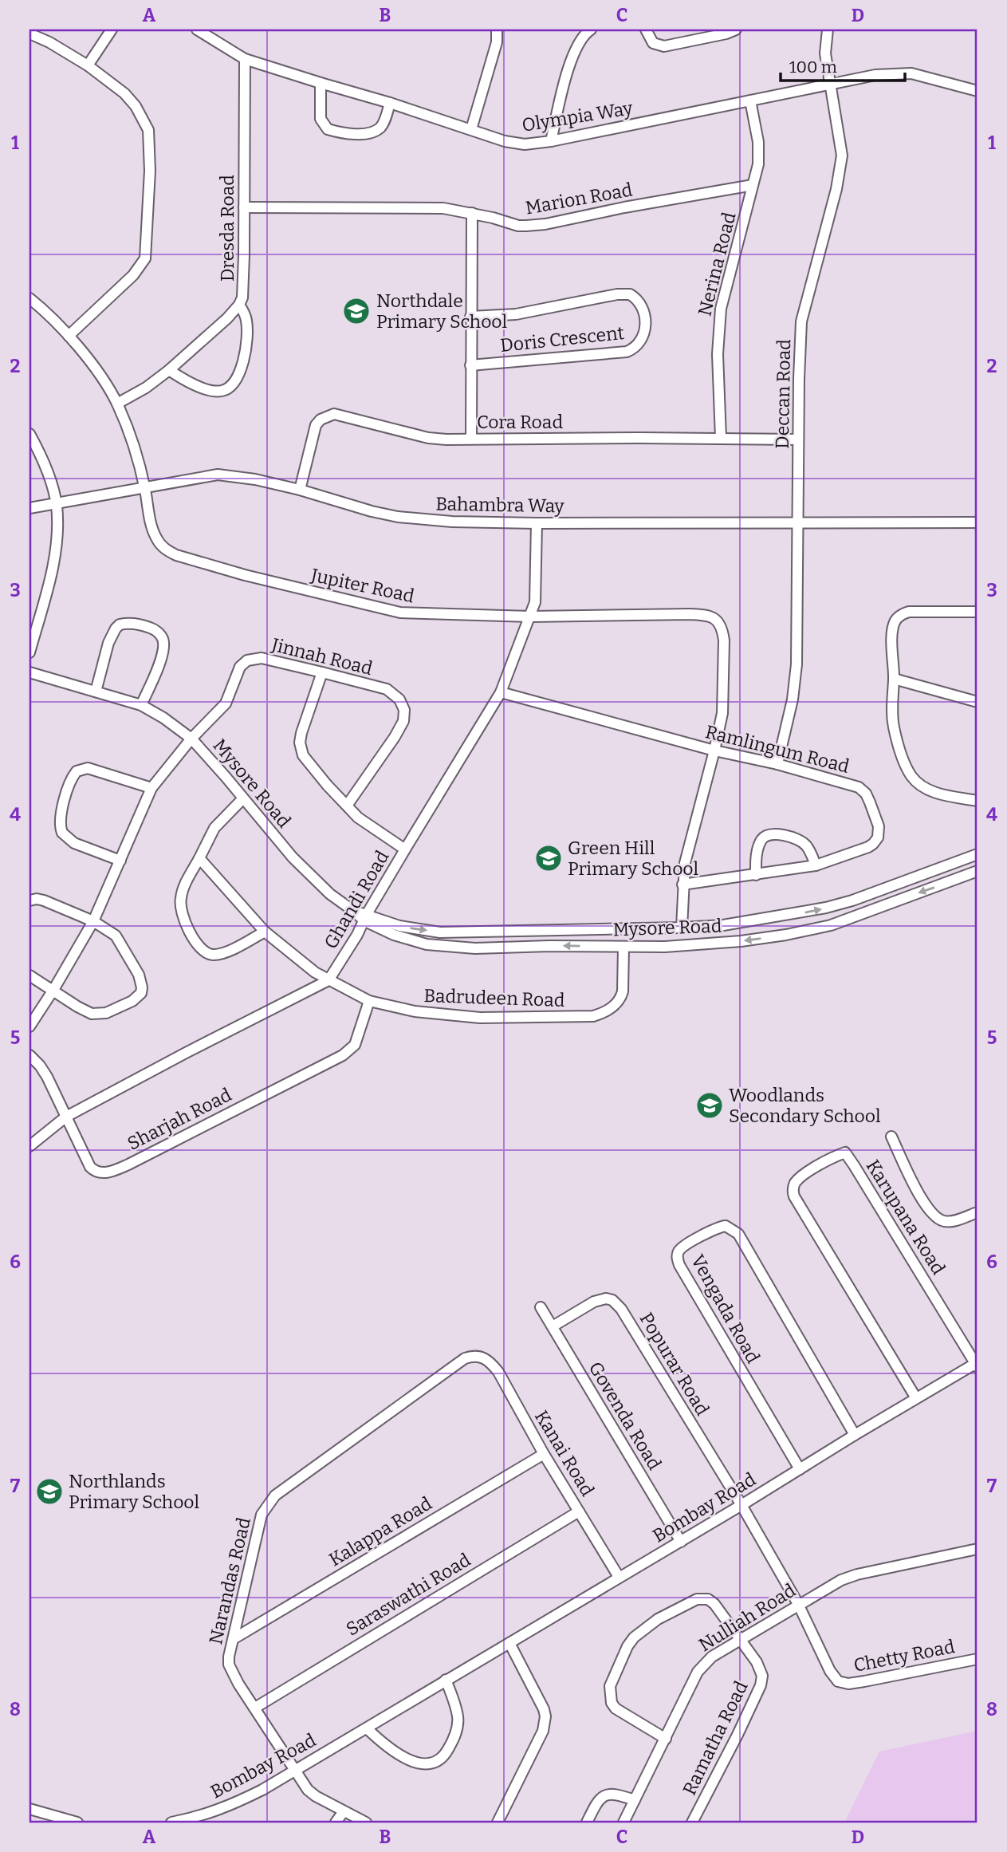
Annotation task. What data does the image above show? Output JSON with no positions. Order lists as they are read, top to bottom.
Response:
{
  "streets": {
    "street": [
      "Olympia Way",
      "Marion Road",
      "Dresda Road",
      "Nerina Road",
      "Doris Crescent",
      "Deccan Road",
      "Cora Road",
      "Bahambra Way",
      "Jupiter Road",
      "Jinnah Road",
      "Ramlingum Road",
      "Mysore Road",
      "Ghandi Road",
      "Badrudeen Road",
      "Sharjah Road",
      "Karupana Road",
      "Vengada Road",
      "Popurar Road",
      "Govenda Road",
      "Kanai Road",
      "Bombay Road",
      "Kalappa Road",
      "Narandas Road",
      "Saraswathi Road",
      "Nulliah Road",
      "Chetty Road",
      "Ramatha Road"
    ]
  },
  "crossings": [
    ["Olympia Way", "Dresda Road"],
    ["Olympia Way", "Nerina Road"],
    ["Olympia Way", "Deccan Road"],
    ["Marion Road", "Dresda Road"],
    ["Marion Road", "Nerina Road"],
    ["Dresda Road", "Jupiter Road"],
    ["Nerina Road", "Cora Road"],
    ["Deccan Road", "Cora Road"],
    ["Deccan Road", "Bahambra Way"],
    ["Deccan Road", "Ramlingum Road"],
    ["Cora Road", "Bahambra Way"],
    ["Bahambra Way", "Jupiter Road"],
    ["Bahambra Way", "Ghandi Road"],
    ["Jupiter Road", "Ramlingum Road"],
    ["Jupiter Road", "Ghandi Road"],
    ["Jinnah Road", "Mysore Road"],
    ["Ramlingum Road", "Ghandi Road"],
    ["Mysore Road", "Ghandi Road"],
    ["Mysore Road", "Badrudeen Road"],
    ["Ghandi Road", "Badrudeen Road"],
    ["Badrudeen Road", "Sharjah Road"],
    ["Karupana Road", "Bombay Road"],
    ["Vengada Road", "Bombay Road"],
    ["Popurar Road", "Govenda Road"],
    ["Popurar Road", "Bombay Road"],
    ["Popurar Road", "Chetty Road"],
    ["Govenda Road", "Bombay Road"],
    ["Kanai Road", "Bombay Road"],
    ["Kanai Road", "Kalappa Road"],
    ["Kanai Road", "Narandas Road"],
    ["Kanai Road", "Saraswathi Road"],
    ["Bombay Road", "Narandas Road"],
    ["Bombay Road", "Chetty Road"],
    ["Kalappa Road", "Narandas Road"],
    ["Narandas Road", "Saraswathi Road"],
    ["Nulliah Road", "Chetty Road"],
    ["Nulliah Road", "Ramatha Road"]
  ],
  "places": {
    "school or university": [
      "Northdale Primary School",
      "Green Hill Primary School",
      "Woodlands Secondary School",
      "Northlands Primary School"
    ]
  },
  "scale_bar": "100 m",
  "grid": {
    "columns": [
      "A",
      "B",
      "C",
      "D"
    ],
    "rows": [
      "1",
      "2",
      "3",
      "4",
      "5",
      "6",
      "7",
      "8"
    ]
  }
}
